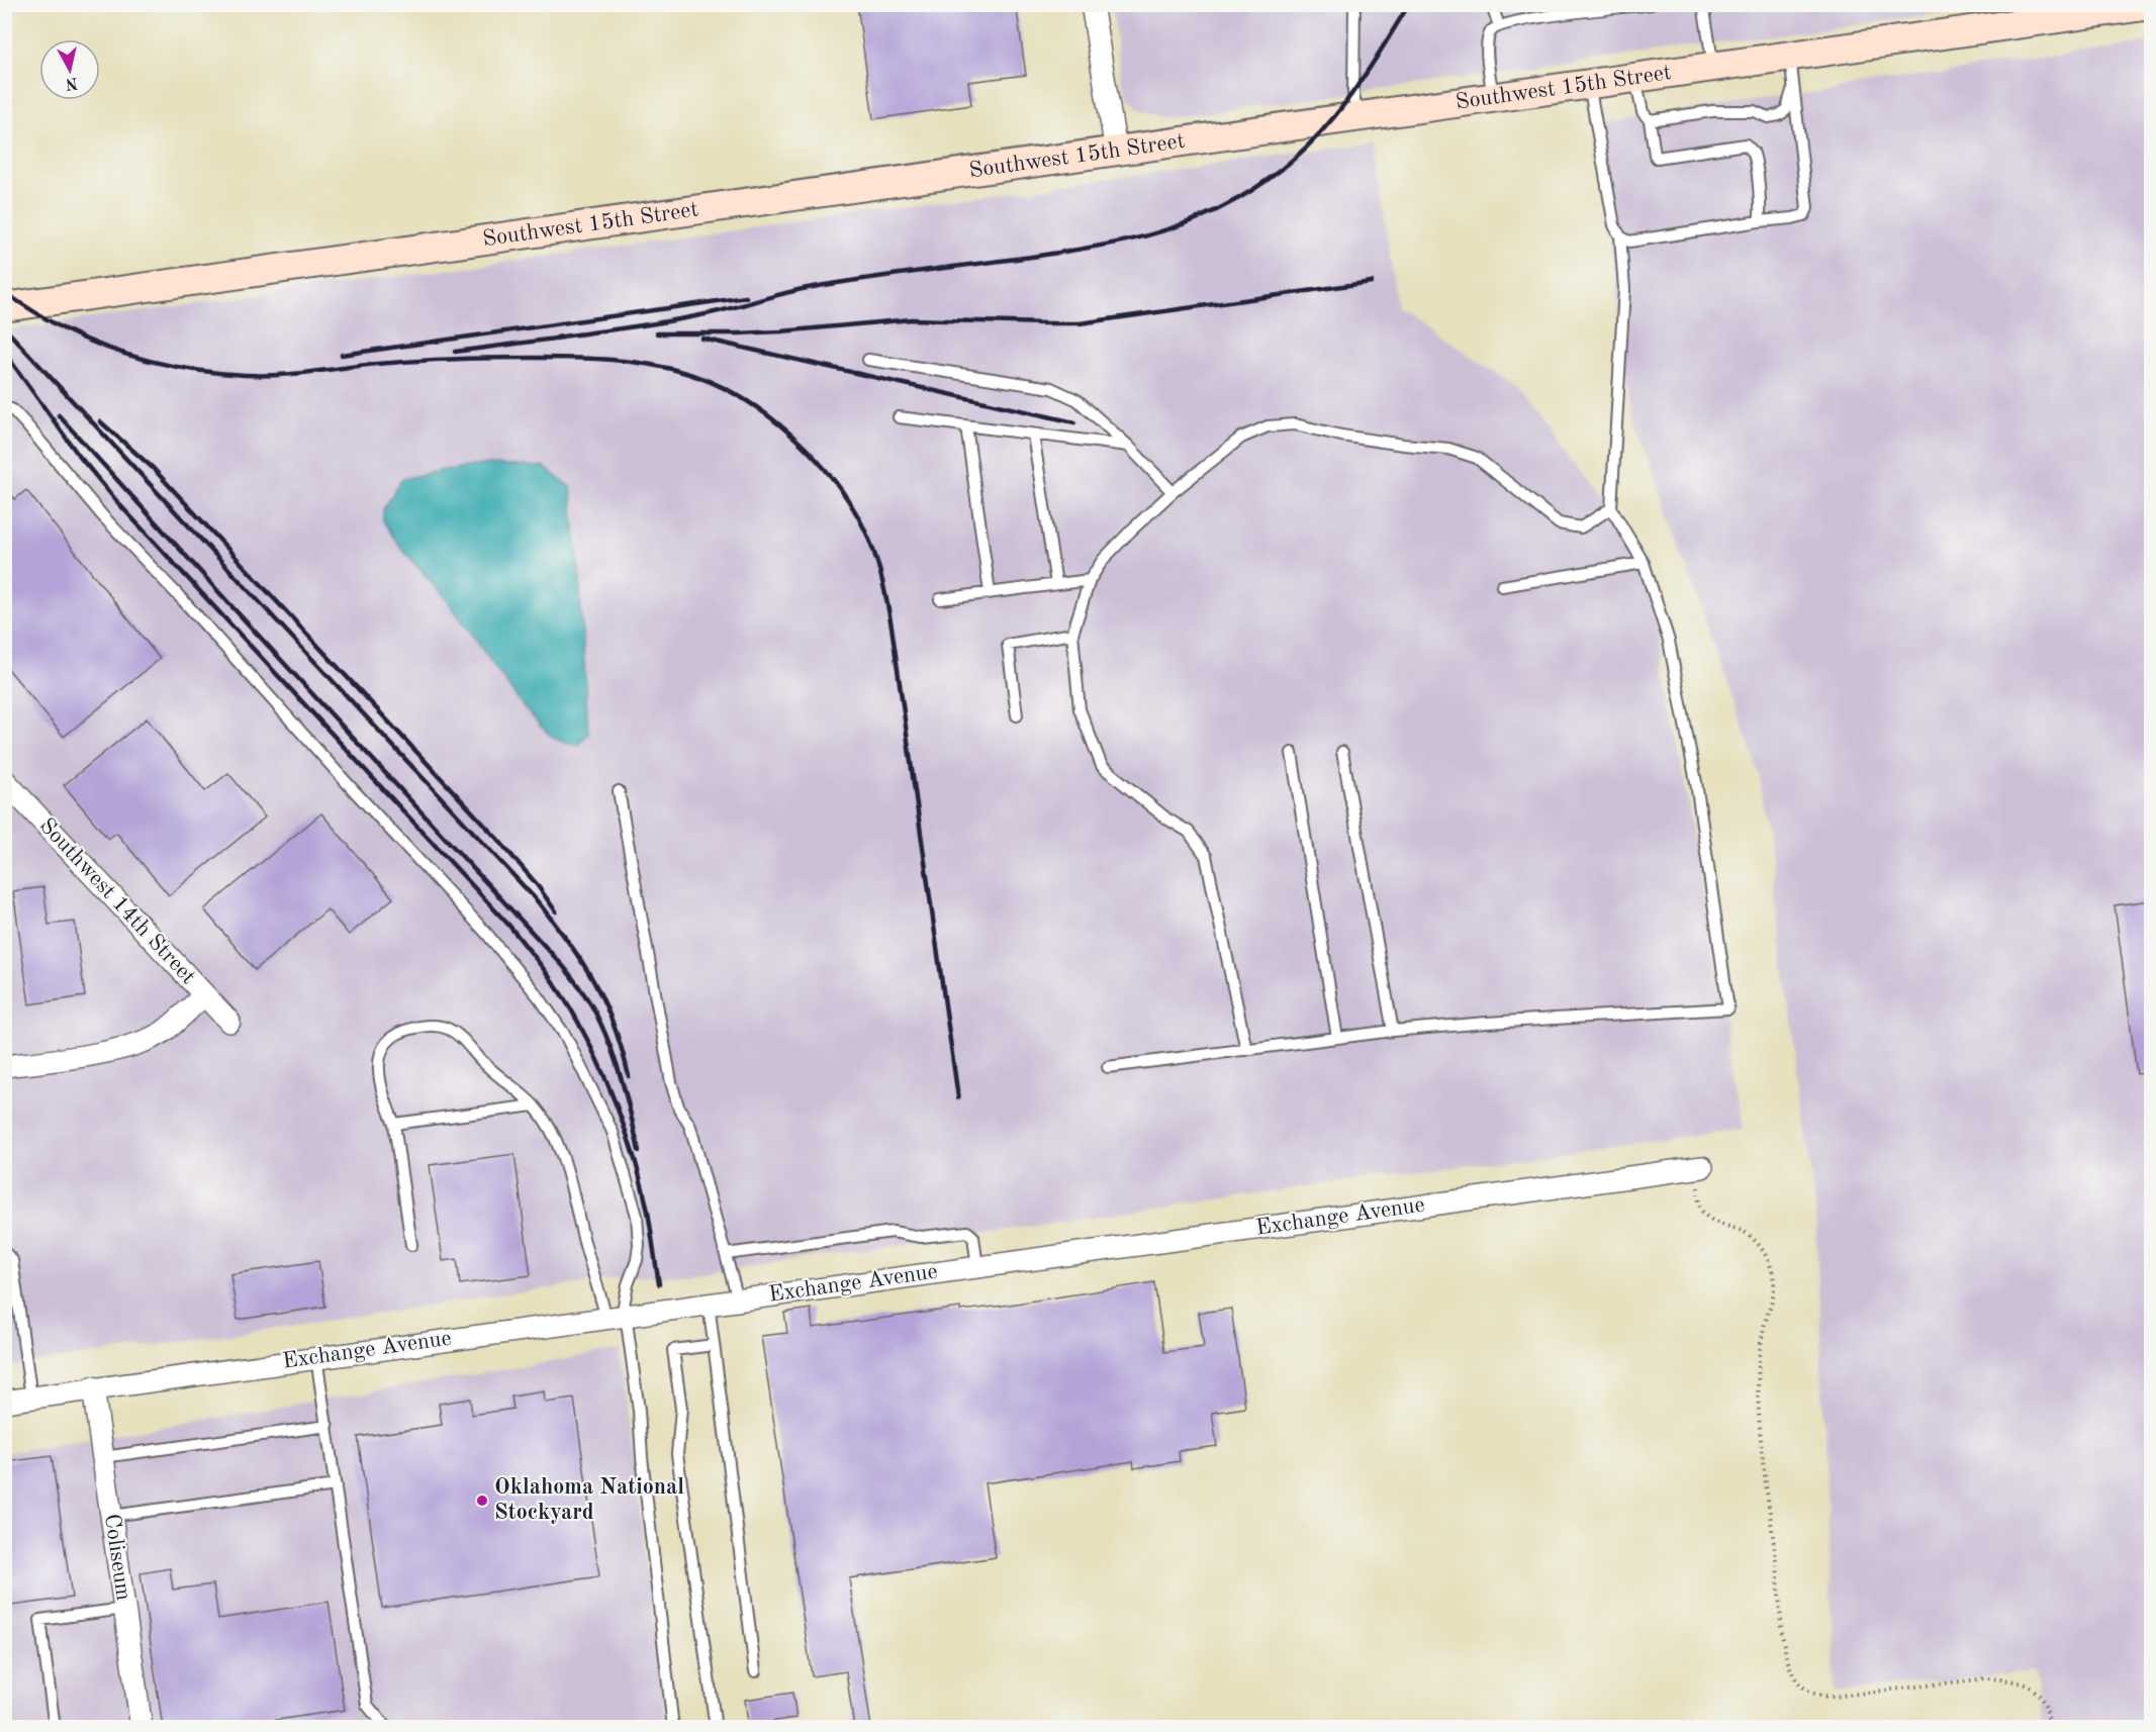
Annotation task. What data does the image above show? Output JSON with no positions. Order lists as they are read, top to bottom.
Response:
{
  "streets": {
    "main road": ["Southwest 15th Street"],
    "street": ["Southwest 14th Street", "Exchange Avenue", "Coliseum"]
  },
  "crossings": [
    ["Exchange Avenue", "Coliseum"]
  ],
  "places": ["Oklahoma National Stockyard"],
  "north": "bottom"
}
